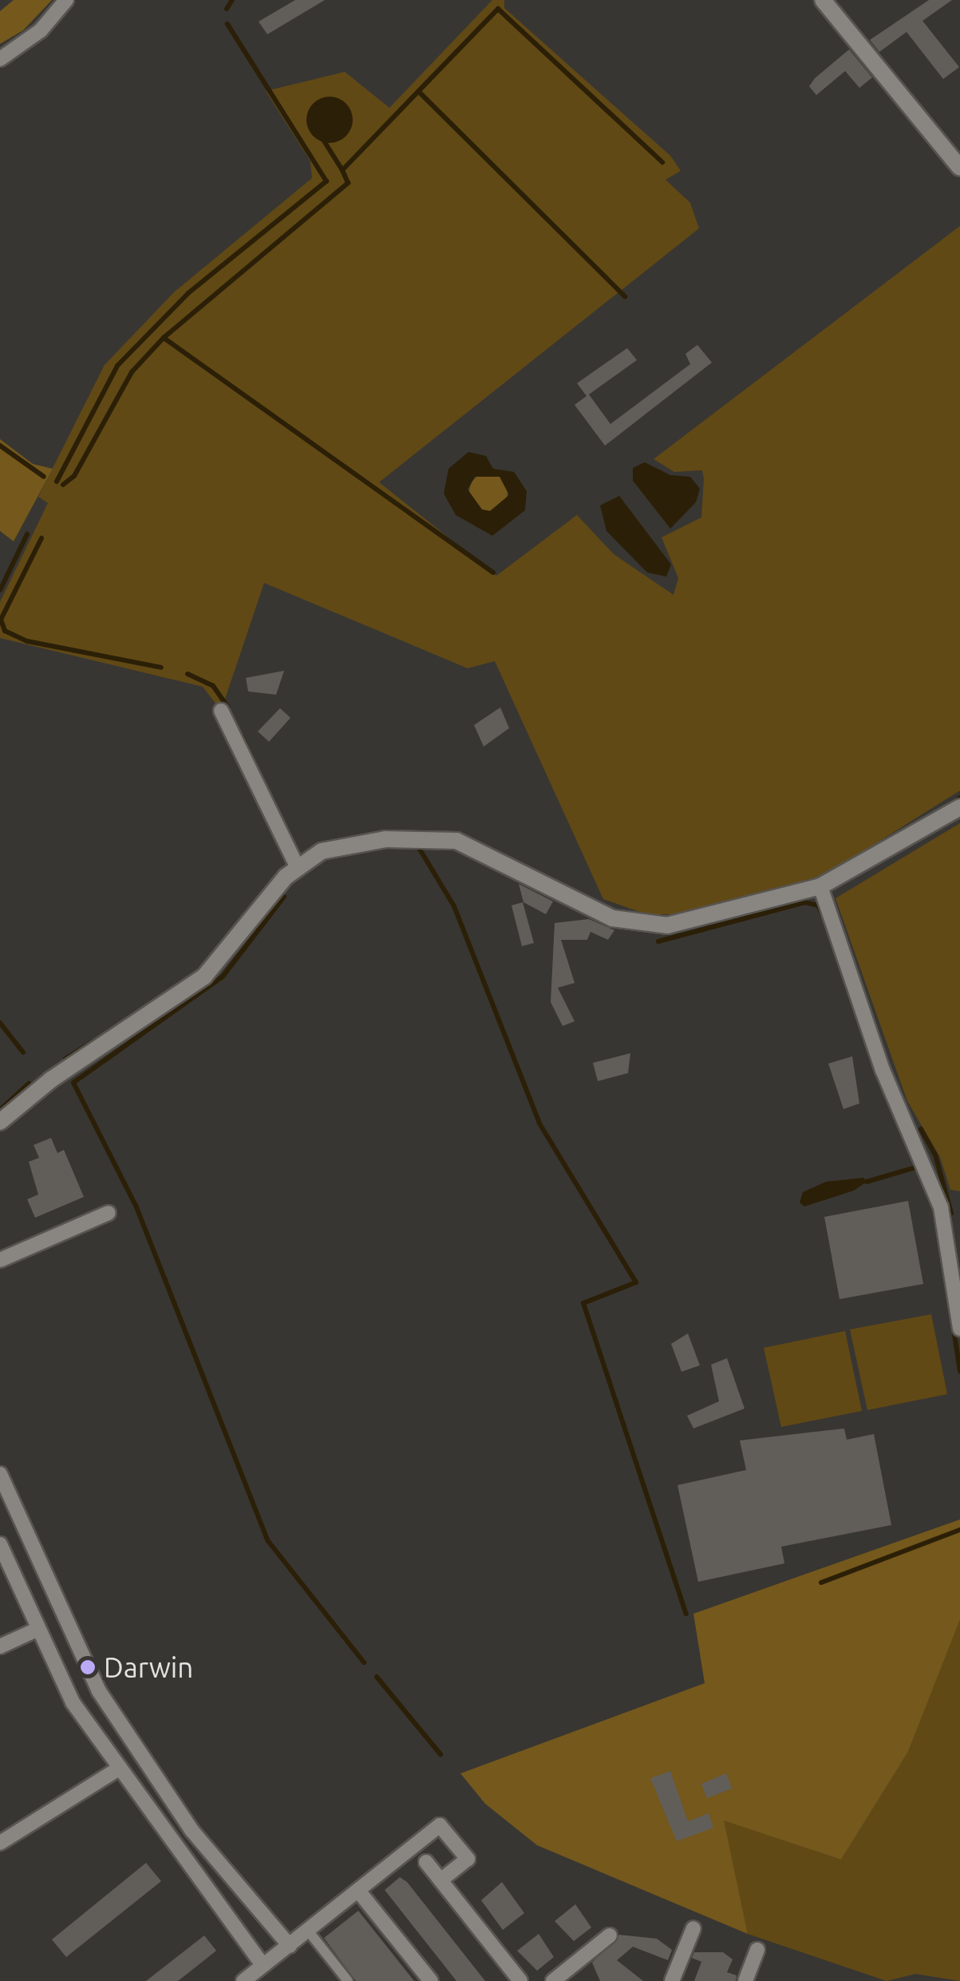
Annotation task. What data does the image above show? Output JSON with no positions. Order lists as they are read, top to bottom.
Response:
{
  "places": ["Darwin"]
}
